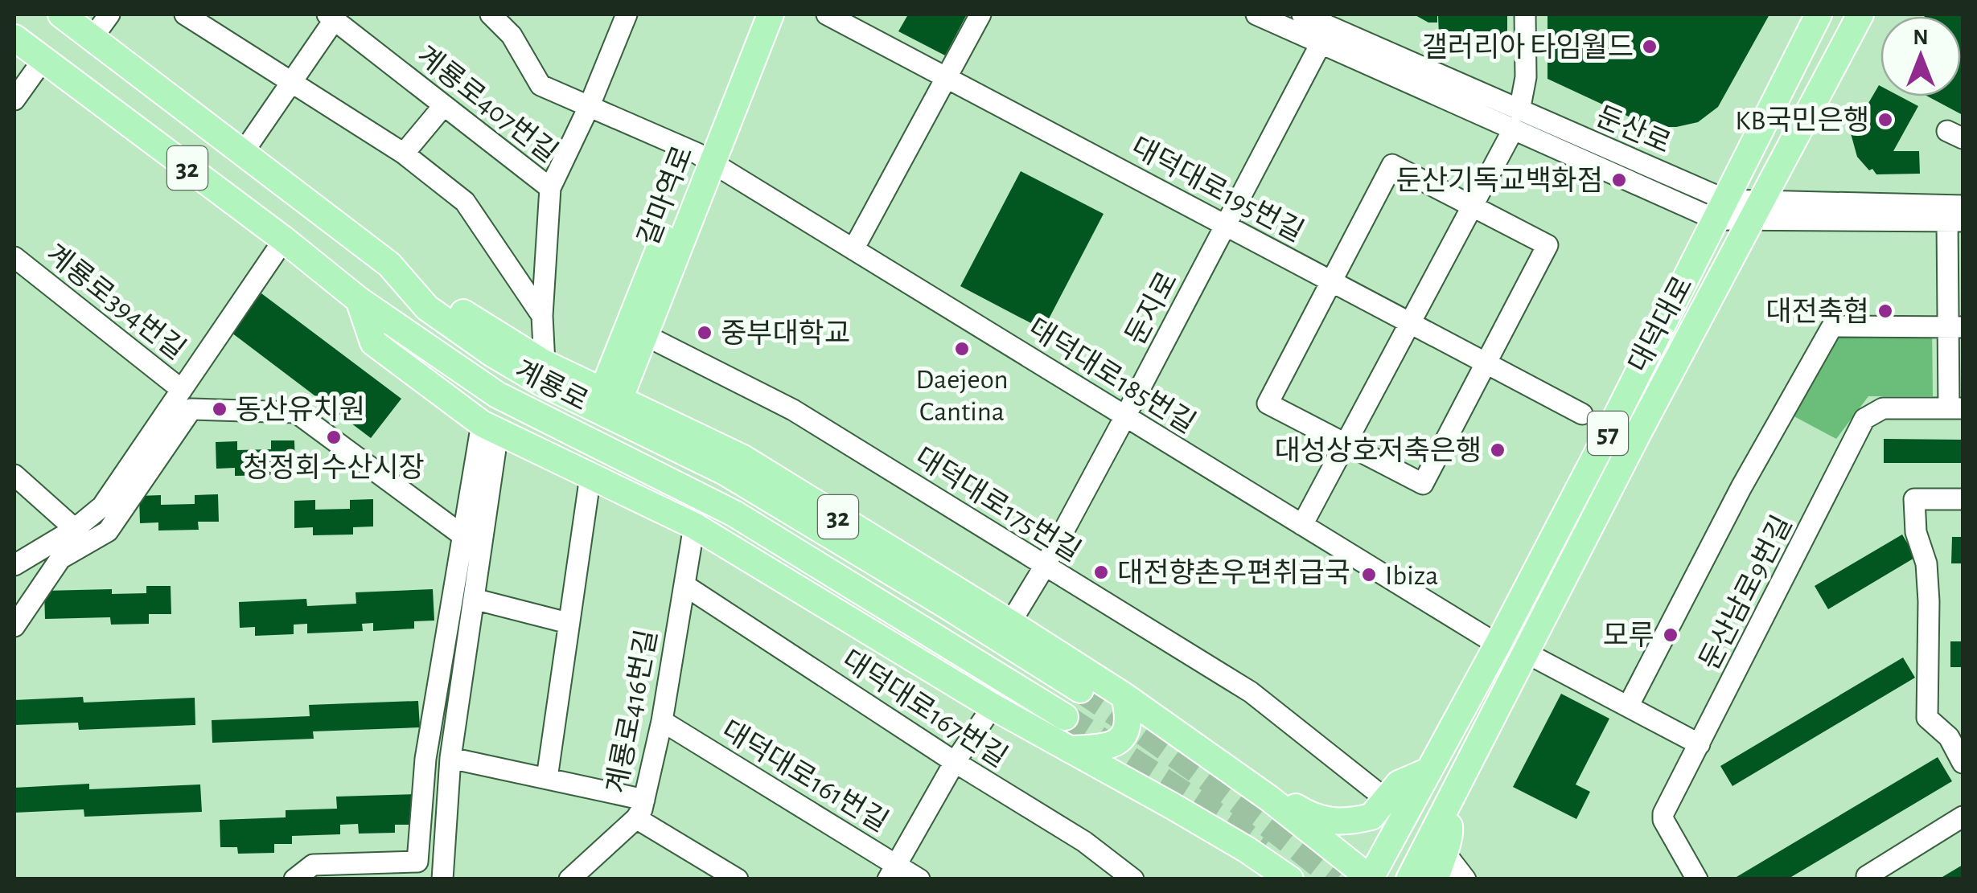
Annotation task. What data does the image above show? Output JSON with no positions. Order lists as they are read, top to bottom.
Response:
{
  "streets": {
    "main road": [
      "32",
      "갈마역로",
      "대덕대로",
      "계룡로",
      "57"
    ],
    "street": [
      "계룡로407번길",
      "둔산로",
      "대덕대로195번길",
      "계룡로394번길",
      "둔지로",
      "대덕대로185번길",
      "대덕대로175번길",
      "둔산남로9번길",
      "대덕대로167번길",
      "계룡로416번길",
      "대덕대로161번길"
    ]
  },
  "crossings": [
    ["계룡로407번길", "32"],
    ["계룡로407번길", "계룡로"],
    ["둔산로", "둔지로"],
    ["둔산로", "대덕대로"],
    ["32", "갈마역로"],
    ["32", "둔지로"],
    ["32", "대덕대로"],
    ["32", "계룡로"],
    ["대덕대로195번길", "둔지로"],
    ["갈마역로", "대덕대로185번길"],
    ["갈마역로", "대덕대로175번길"],
    ["계룡로394번길", "계룡로"],
    ["둔지로", "대덕대로185번길"],
    ["둔지로", "대덕대로175번길"],
    ["대덕대로", "대덕대로185번길"],
    ["대덕대로167번길", "계룡로416번길"],
    ["계룡로416번길", "대덕대로161번길"]
  ],
  "places": [
    "갤러리아 타임월드",
    "KB국민은행",
    "둔산기독교백화점",
    "대전축협",
    "중부대학교",
    "Daejeon Cantina",
    "동산유치원",
    "청정회수산시장",
    "대성상호저축은행",
    "대전향촌우편취급국",
    "Ibiza",
    "모루"
  ],
  "north": "top"
}
